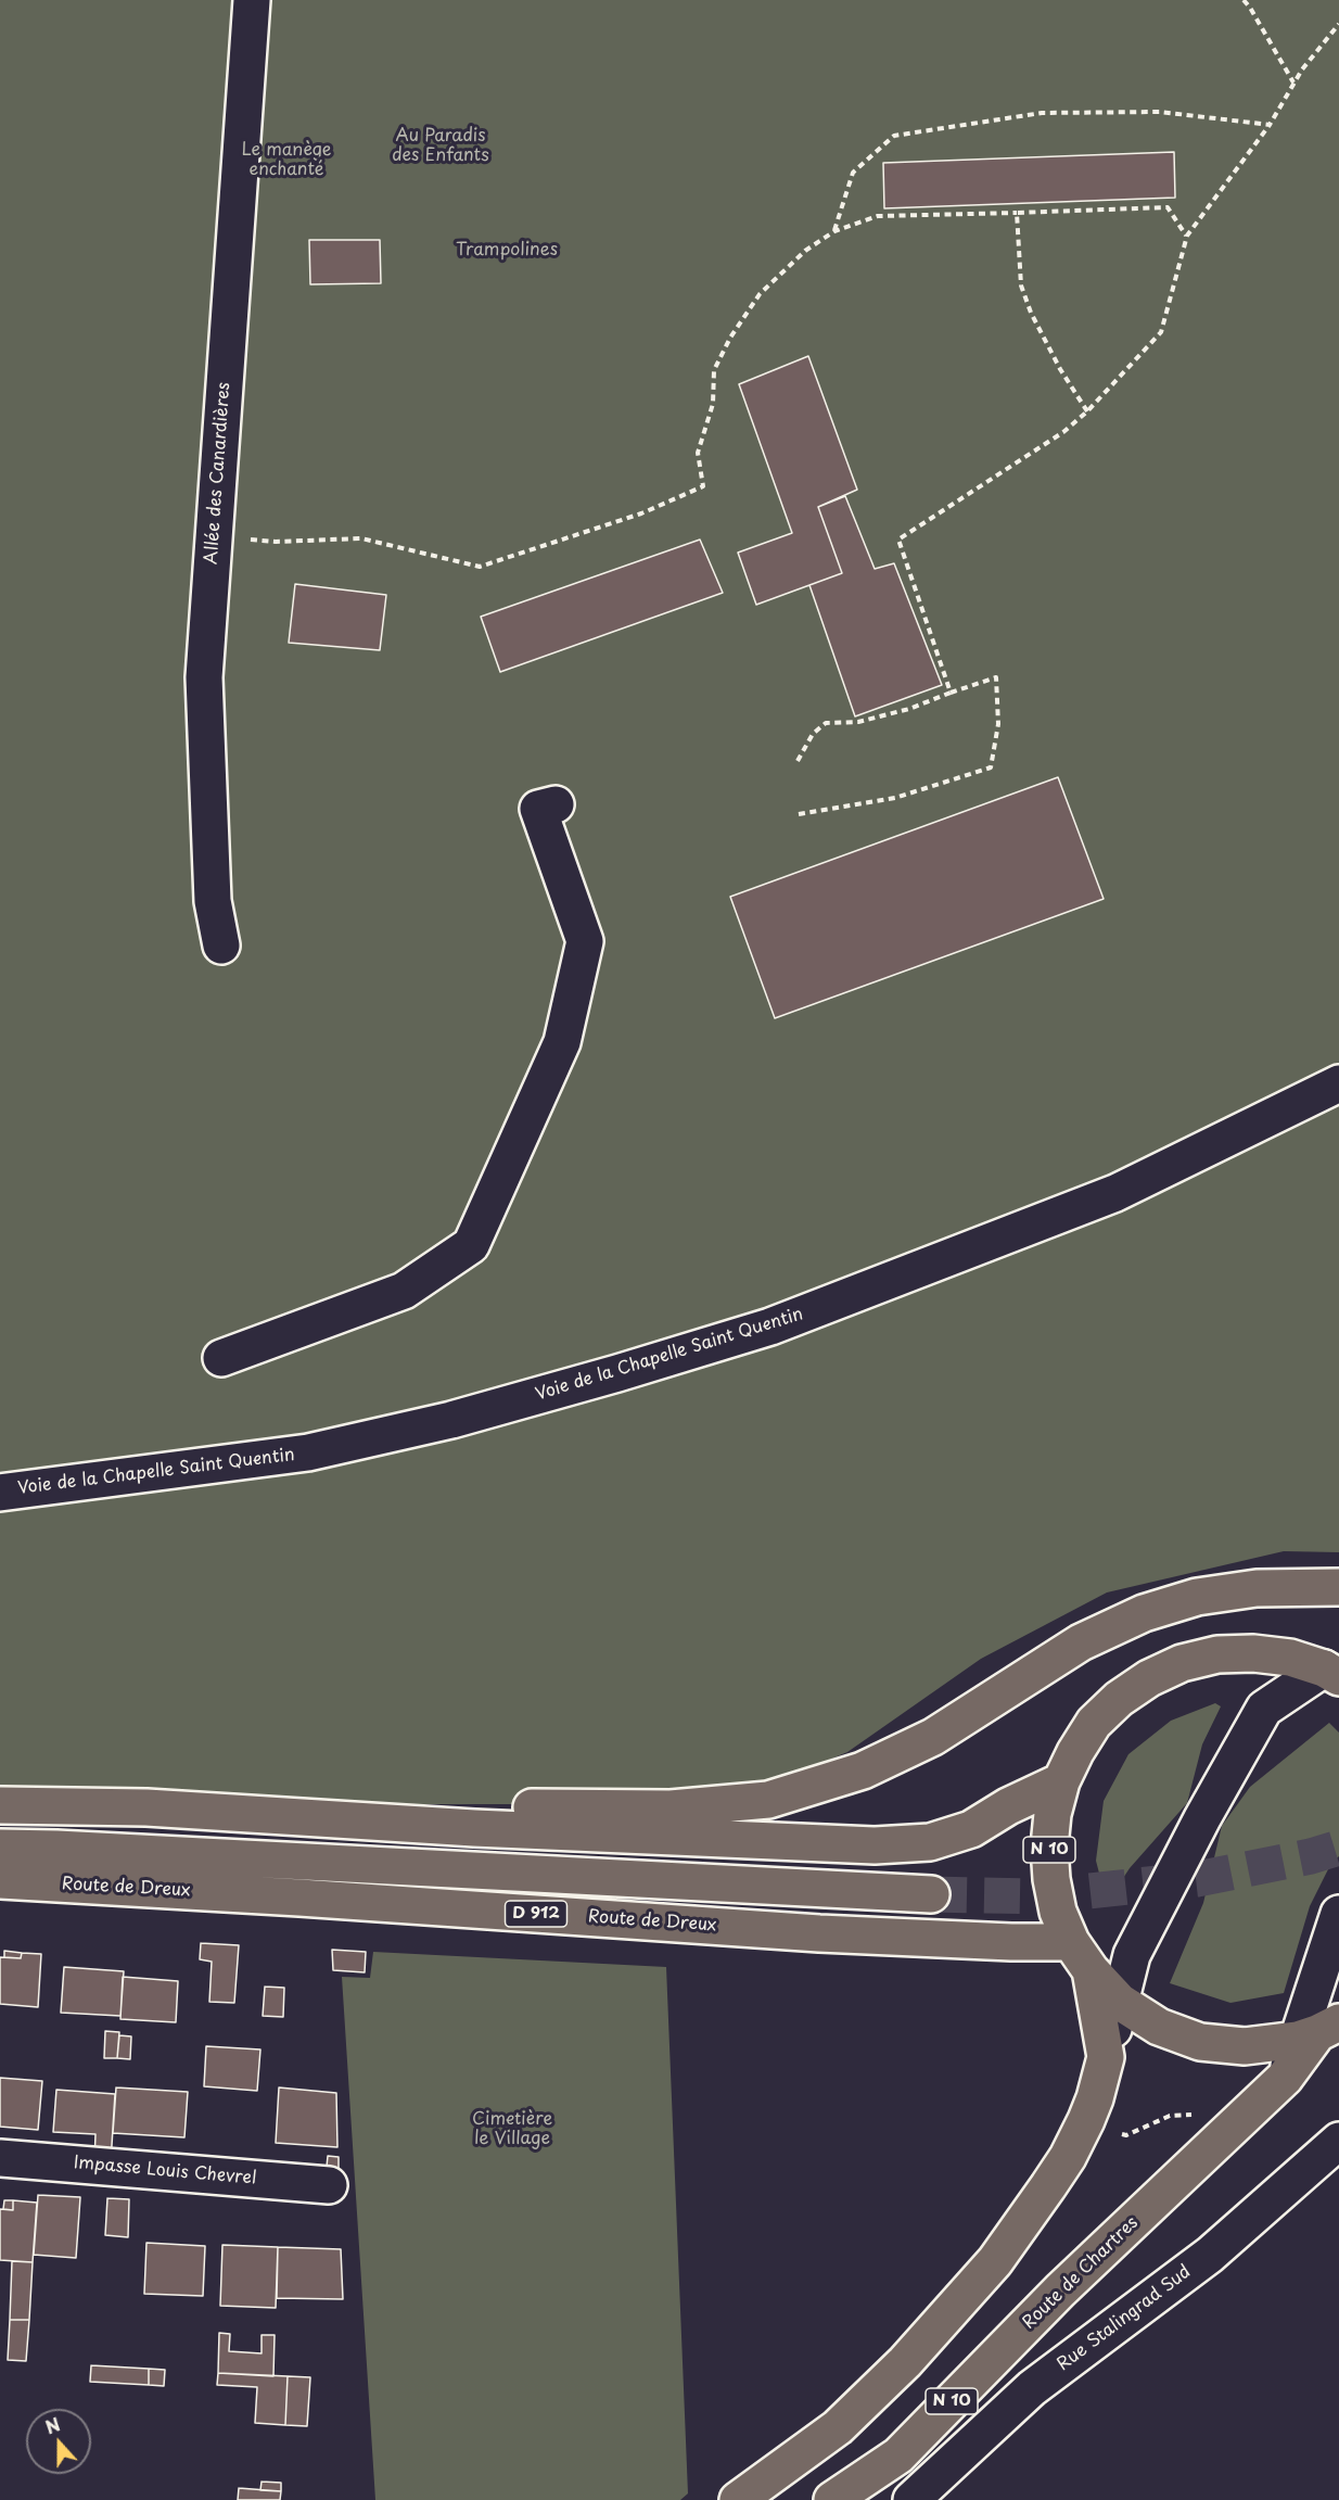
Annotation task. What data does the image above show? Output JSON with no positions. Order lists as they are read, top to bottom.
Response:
{
  "streets": {
    "main road": [
      "N 10",
      "Route de Dreux",
      "D 912",
      "Route de Chartres"
    ],
    "street": [
      "Allée des Canardières",
      "Voie de la Chapelle Saint Quentin",
      "Impasse Louis Chevrel",
      "Rue Stalingrad Sud"
    ]
  },
  "crossings": [
    ["N 10", "Route de Dreux"]
  ],
  "parks": [
    "Au Paradis des Enfants",
    "Le manège enchanté",
    "Trampolines",
    "Cimetière le Village"
  ],
  "north": "top"
}
